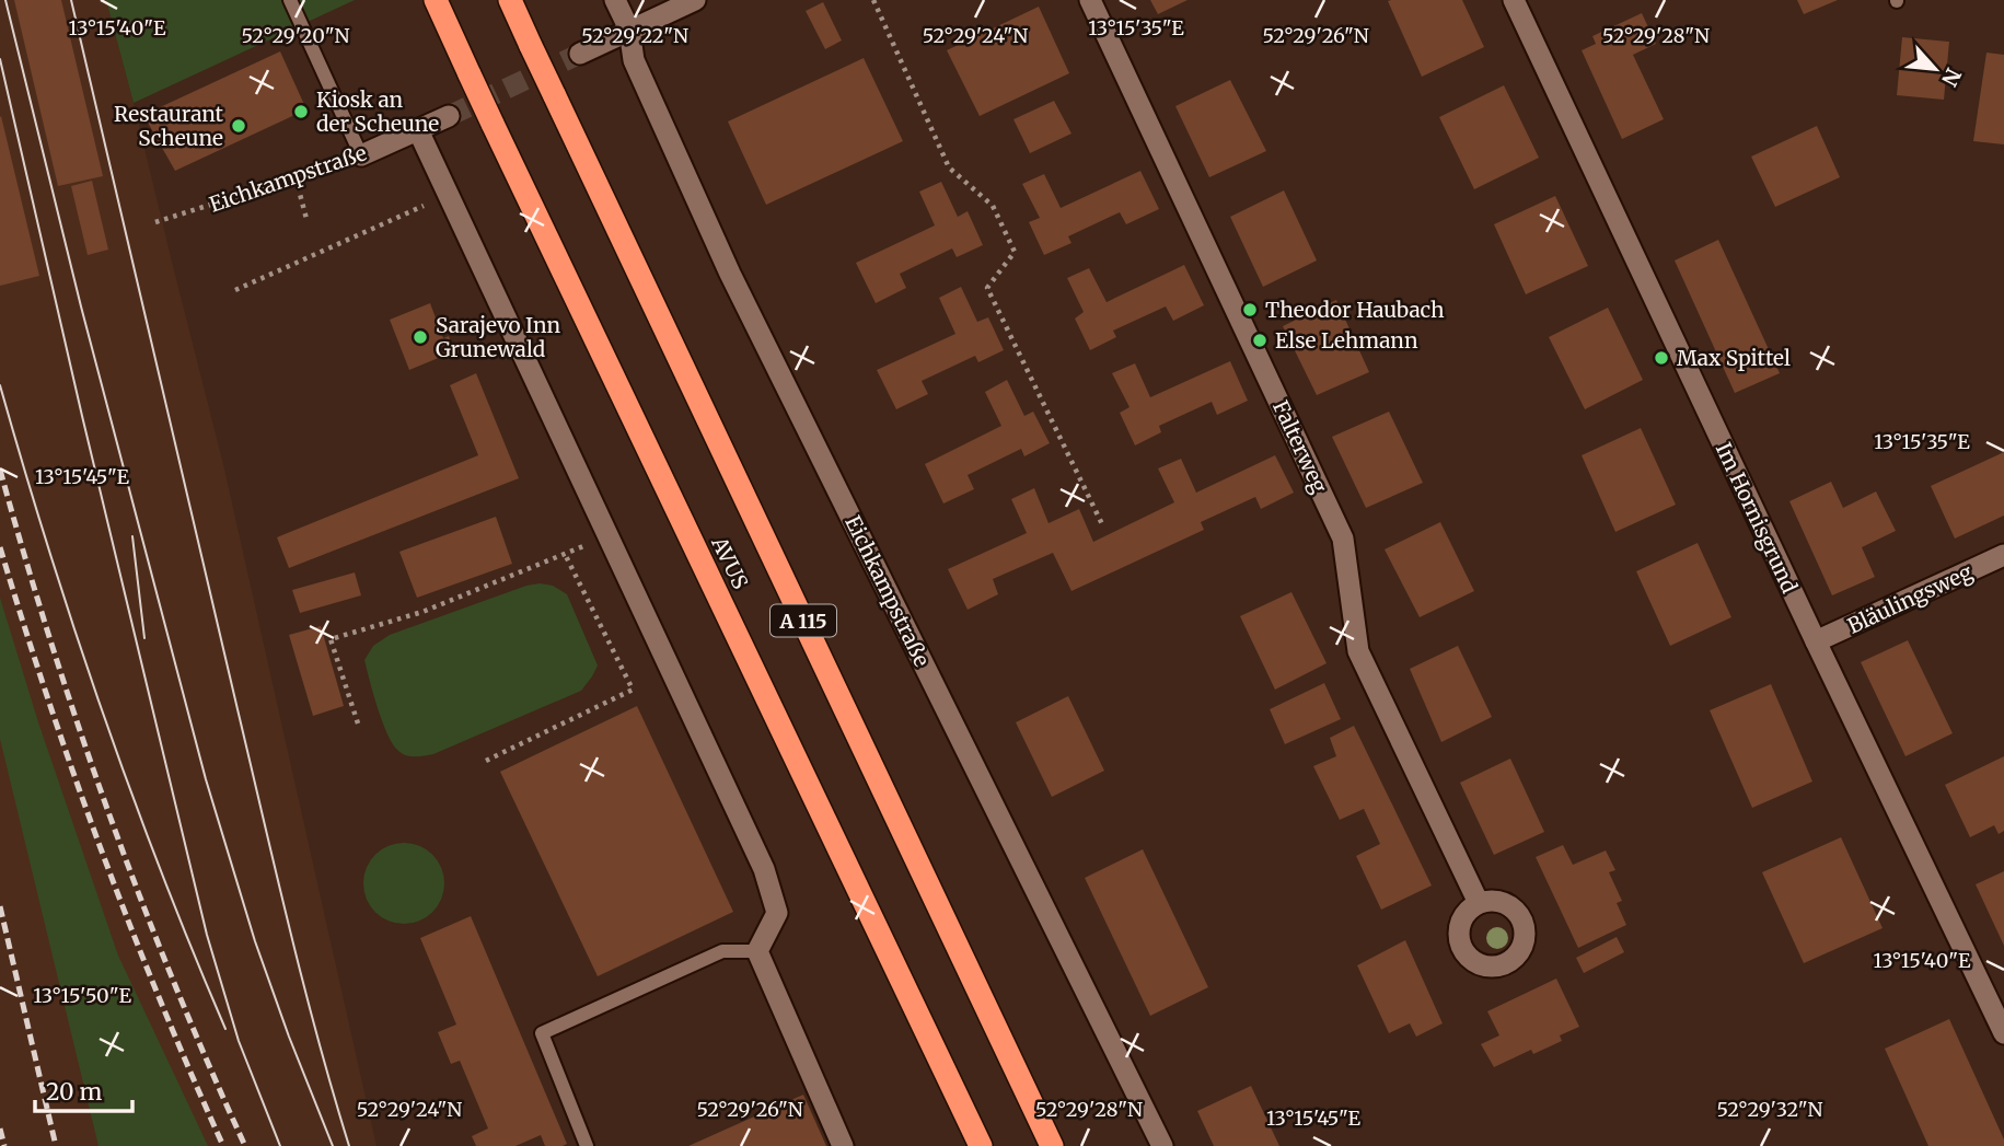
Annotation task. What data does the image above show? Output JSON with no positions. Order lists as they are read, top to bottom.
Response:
{
  "streets": {
    "highway": ["AVUS", "A 115"],
    "street": [
      "Eichkampstraße",
      "Falterweg",
      "Im Hornisgrund",
      "Bläulingsweg"
    ]
  },
  "crossings": [
    ["Im Hornisgrund", "Bläulingsweg"]
  ],
  "places": [
    "Kiosk an der Scheune",
    "Restaurant Scheune",
    "Theodor Haubach",
    "Sarajevo Inn Grunewald",
    "Else Lehmann",
    "Max Spittel"
  ],
  "scale_bar": "20 m",
  "north": "bottom right",
  "coordinates": [
    "13°15'40\"E",
    "13°15'35\"E",
    "52°29'20\"N",
    "52°29'22\"N",
    "52°29'24\"N",
    "52°29'26\"N",
    "52°29'28\"N",
    "13°15'45\"E",
    "13°15'50\"E",
    "52°29'32\"N"
  ]
}
